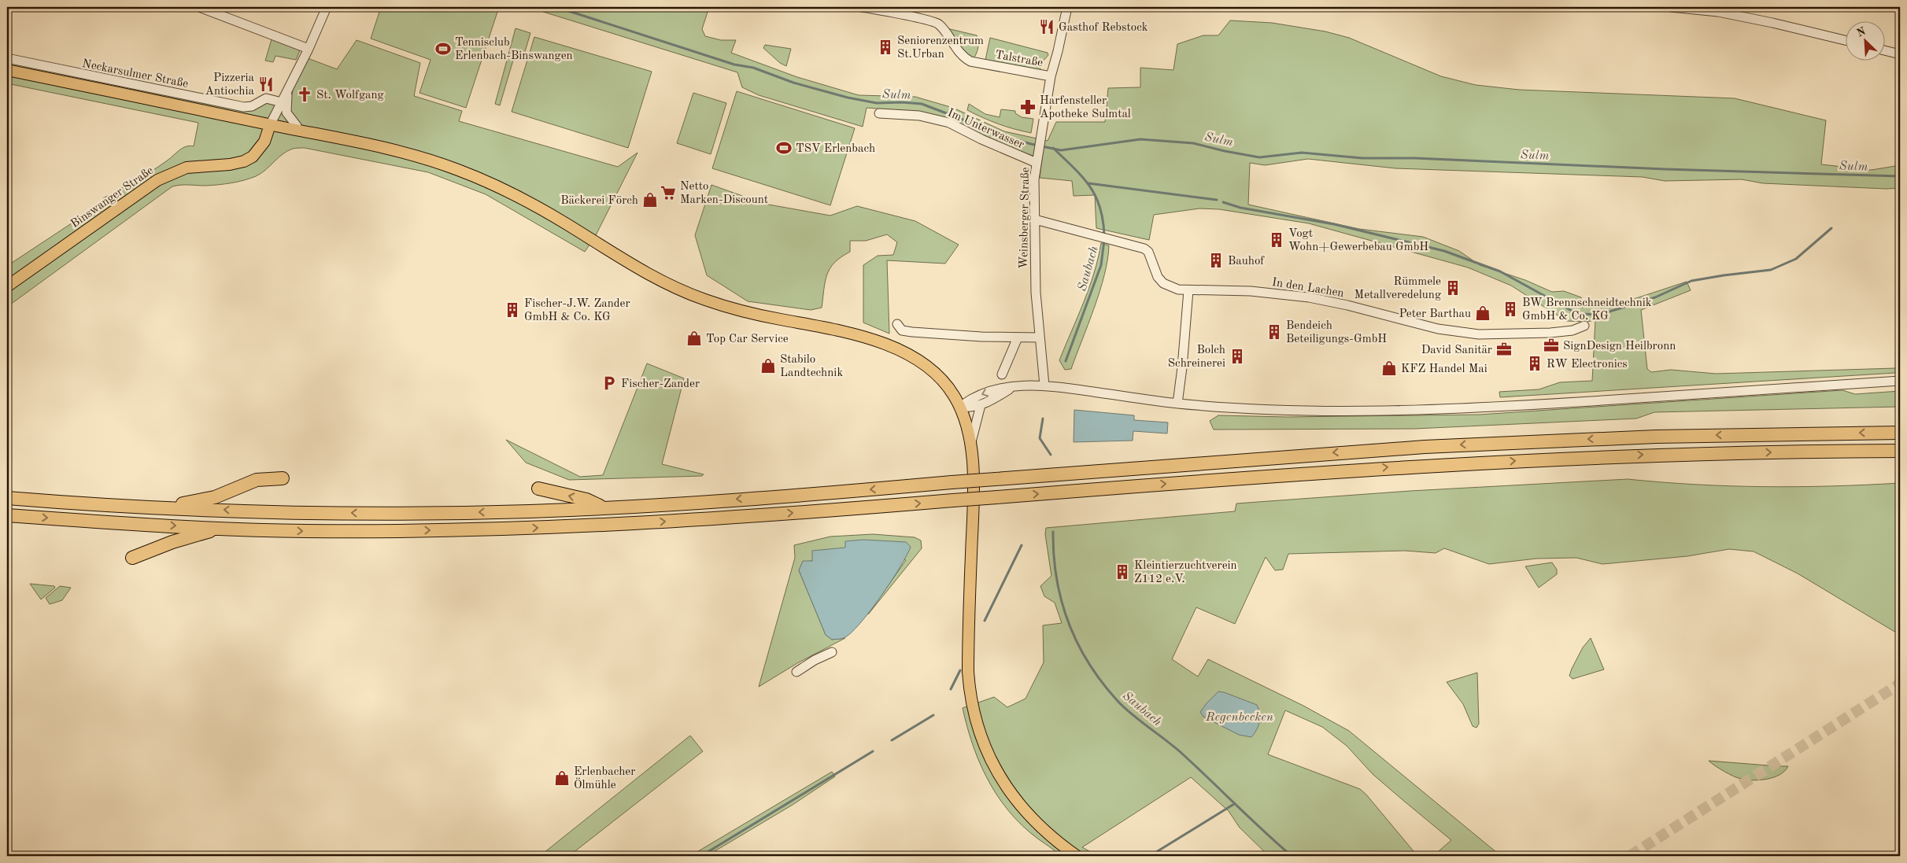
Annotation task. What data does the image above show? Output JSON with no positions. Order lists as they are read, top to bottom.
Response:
{
  "streets": {
    "main road": ["Binswanger Straße"],
    "street": [
      "Talstraße",
      "Neckarsulmer Straße",
      "Im Unterwasser",
      "Weinsberger Straße",
      "In den Lachen"
    ]
  },
  "crossings": [
    ["Talstraße", "Weinsberger Straße"],
    ["Im Unterwasser", "Weinsberger Straße"],
    ["Weinsberger Straße", "In den Lachen"]
  ],
  "water": ["Sulm", "Saubach", "Regenbecken"],
  "places": {
    "restaurant": ["Gasthof Rebstock", "Pizzeria Antiochia"],
    "building": [
      "Seniorenzentrum St.Urban",
      "Vogt Wohn+Gewerbebau GmbH",
      "Bauhof",
      "Rümmele Metallveredelung",
      "BW Brennschneidtechnik GmbH & Co. KG",
      "Fischer-J.W. Zander GmbH & Co. KG",
      "Bendeich Beteiligungs-GmbH",
      "Bolch Schreinerei",
      "RW Electronics",
      "Kleintierzuchtverein Z112 e.V."
    ],
    "sports": ["Tennisclub Erlenbach-Binswangen", "TSV Erlenbach"],
    "church": ["St. Wolfgang"],
    "pharmacy": ["Harfensteller Apotheke Sulmtal"],
    "supermarket": ["Netto Marken-Discount"],
    "shop": [
      "Bäckerei Förch",
      "Peter Barthau",
      "Top Car Service",
      "Stabilo Landtechnik",
      "KFZ Handel Mai",
      "Erlenbacher Ölmühle"
    ],
    "office": ["SignDesign Heilbronn", "David Sanitär"],
    "parking": ["Fischer-Zander"]
  },
  "north": "top left"
}
